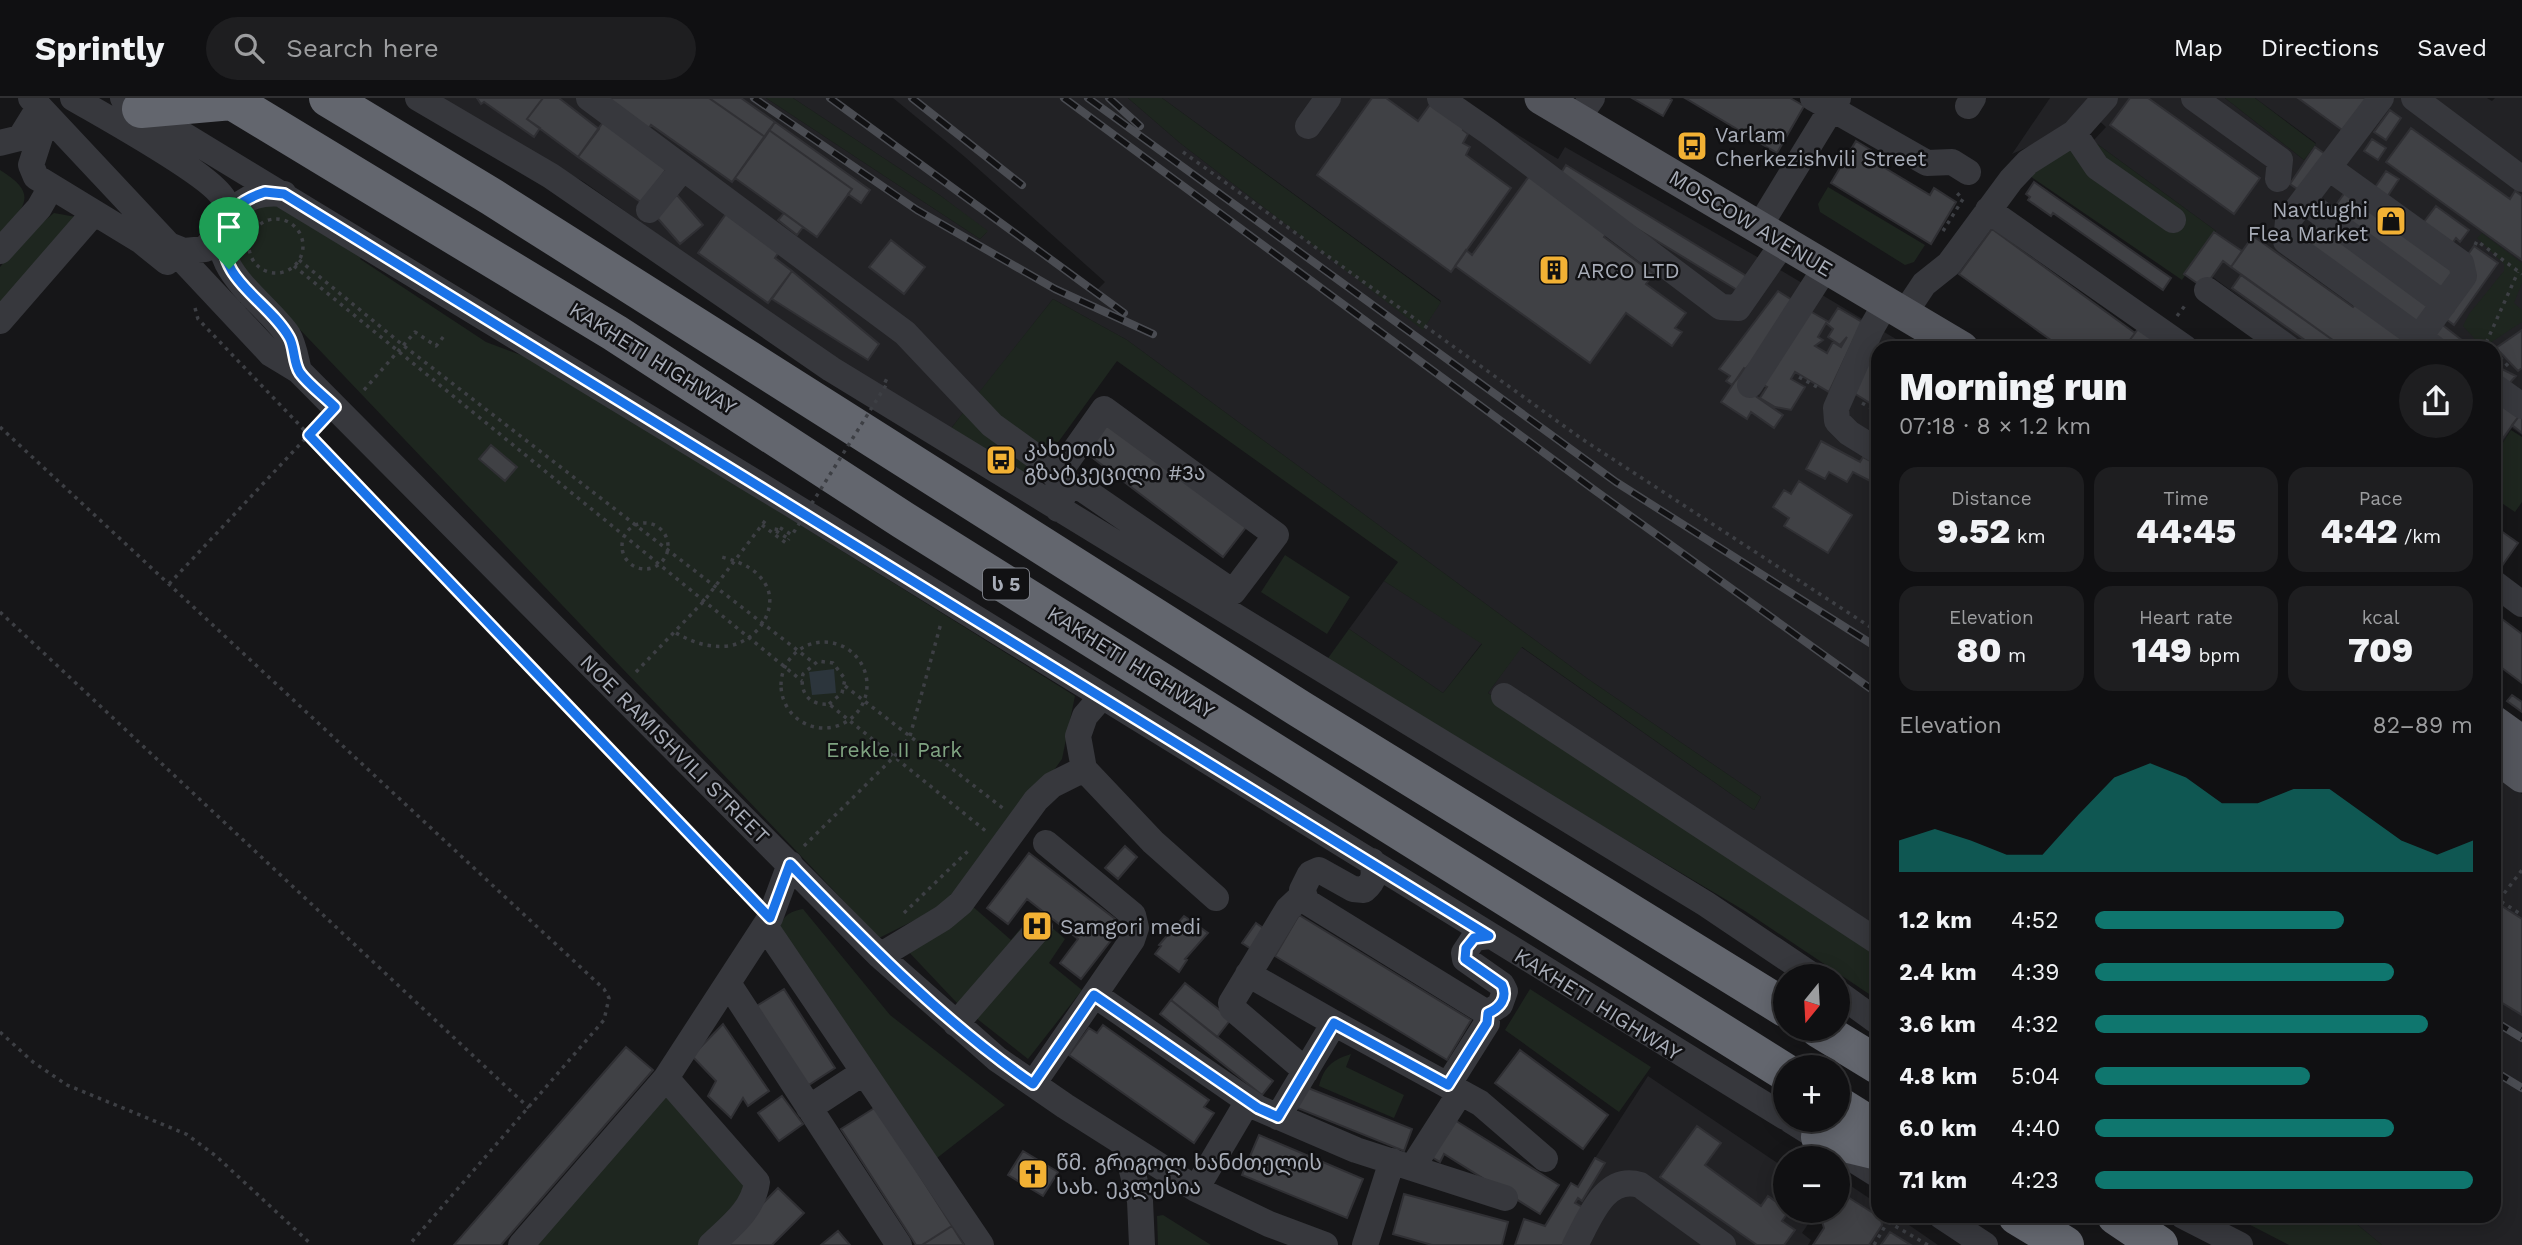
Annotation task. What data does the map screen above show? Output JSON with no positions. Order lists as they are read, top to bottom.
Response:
{
  "streets": {
    "highway": ["KAKHETI HIGHWAY", "ს 5"],
    "main road": ["MOSCOW AVENUE"],
    "street": ["NOE RAMISHVILI STREET"]
  },
  "parks": ["Erekle II Park"],
  "places": {
    "bus stop": ["Varlam Cherkezishvili Street", "კახეთის გზატკეცილი #3ა"],
    "shop": ["Navtlughi Flea Market"],
    "building": ["ARCO LTD"],
    "hospital": ["Samgori medi"],
    "church": ["წმ. გრიგოლ ხანძთელის სახ. ეკლესია"]
  },
  "north": "bottom",
  "page": {
    "header": "Sprintly",
    "search": "Search here",
    "nav": ["Map", "Directions", "Saved"],
    "heading": ["Morning run", "07:18 · 8 × 1.2 km"],
    "stats": [
      ["Distance", "9.52 km"],
      ["Time", "44:45"],
      ["Pace", "4:42 /km"],
      ["Elevation", "80 m"],
      ["Heart rate", "149 bpm"],
      ["kcal", "709"]
    ],
    "chart": ["Elevation", "82–89 m"],
    "list": [
      {
        "name": "1.2 km",
        "note": "4:52"
      },
      {
        "name": "2.4 km",
        "note": "4:39"
      },
      {
        "name": "3.6 km",
        "note": "4:32"
      },
      {
        "name": "4.8 km",
        "note": "5:04"
      },
      {
        "name": "6.0 km",
        "note": "4:40"
      },
      {
        "name": "7.1 km",
        "note": "4:23"
      }
    ],
    "map_buttons": ["+", "−"]
  }
}
